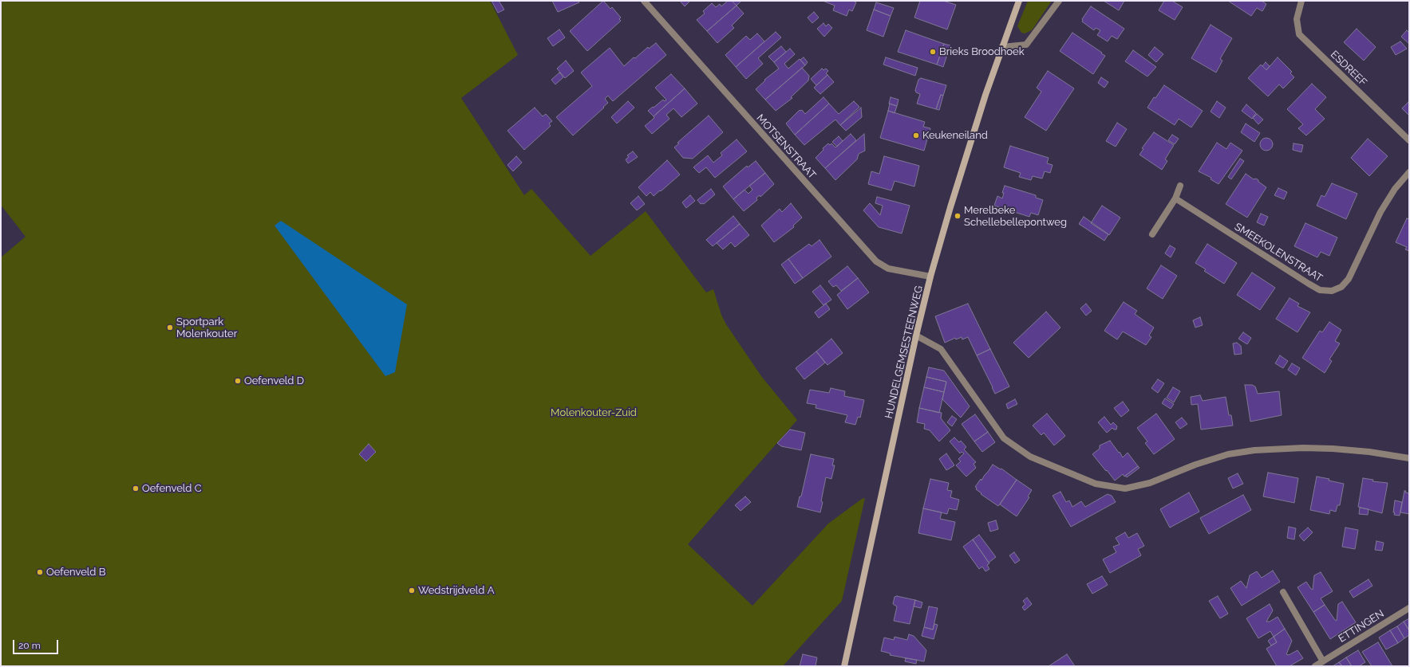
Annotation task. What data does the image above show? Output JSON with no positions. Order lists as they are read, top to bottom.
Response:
{
  "streets": {
    "main road": ["HUNDELGEMSESTEENWEG"],
    "street": [
      "ESDREEF",
      "MOTSENSTRAAT",
      "SMEEKOLENSTRAAT",
      "ETTINGEN"
    ]
  },
  "crossings": [
    ["MOTSENSTRAAT", "HUNDELGEMSESTEENWEG"]
  ],
  "parks": ["Molenkouter-Zuid"],
  "places": [
    "Brieks Broodhoek",
    "Keukeneiland",
    "Merelbeke Schellebellepontweg",
    "Sportpark Molenkouter",
    "Oefenveld D",
    "Oefenveld C",
    "Oefenveld B",
    "Wedstrijdveld A"
  ],
  "scale_bar": "20 m"
}
